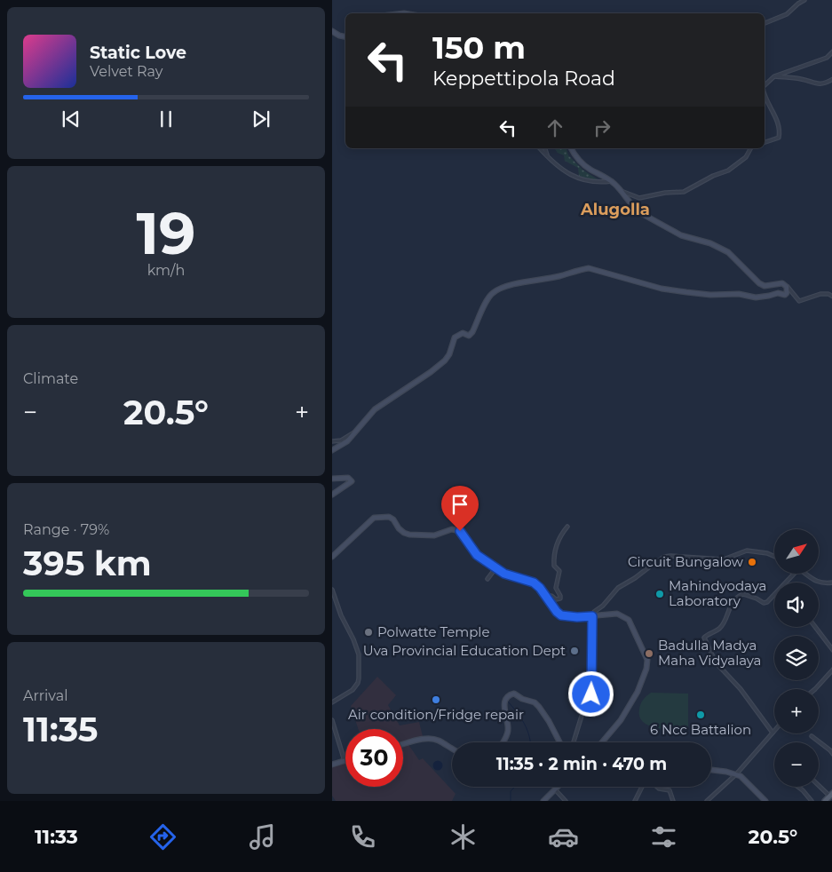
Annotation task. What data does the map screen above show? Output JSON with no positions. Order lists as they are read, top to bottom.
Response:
{
  "districts": ["Alugolla"],
  "places": [
    "Circuit Bungalow",
    "Mahindyodaya Laboratory",
    "Polwatte Temple",
    "Uva Provincial Education Dept",
    "Badulla Madya Maha Vidyalaya",
    "Air condition/Fridge repair",
    "6 Ncc Battalion"
  ],
  "north": "top right",
  "page": {
    "turn": ["150 m", "Keppettipola Road"],
    "song": ["Static Love", "Velvet Ray"],
    "tile": [
      ["19", "km/h"],
      "Climate",
      ["Range · 79%", "395 km"],
      ["Arrival", "11:35"]
    ],
    "heat": ["−", "20.5°", "+"],
    "map_buttons": ["+", "−"],
    "limit": "30",
    "trip": "11:35 · 2 min · 470 m",
    "tabs": ["11:33", "20.5°"]
  }
}
